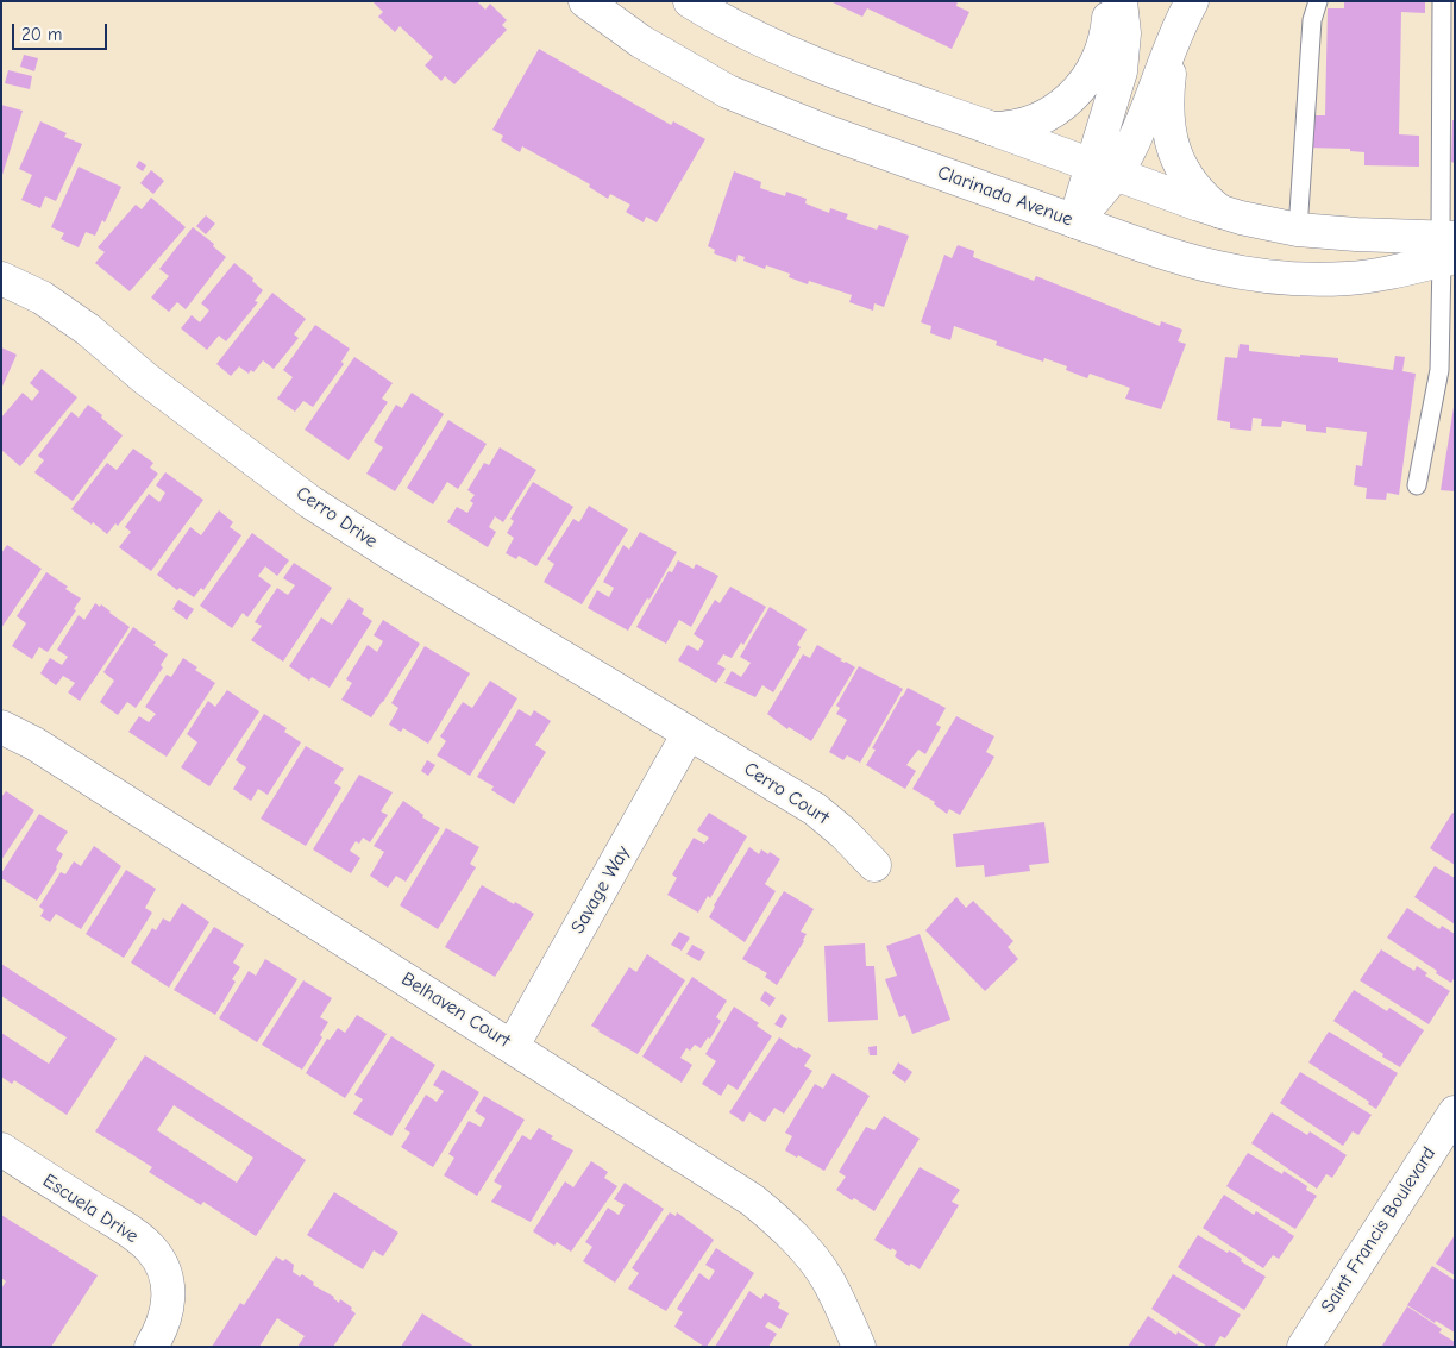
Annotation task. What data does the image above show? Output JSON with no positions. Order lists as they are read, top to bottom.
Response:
{
  "streets": {
    "main road": [
      "Clarinada Avenue",
      "Cerro Drive",
      "Cerro Court",
      "Savage Way",
      "Belhaven Court",
      "Escuela Drive",
      "Saint Francis Boulevard"
    ]
  },
  "crossings": [
    ["Cerro Drive", "Cerro Court"],
    ["Cerro Drive", "Savage Way"],
    ["Cerro Court", "Savage Way"],
    ["Savage Way", "Belhaven Court"]
  ],
  "scale_bar": "20 m"
}
